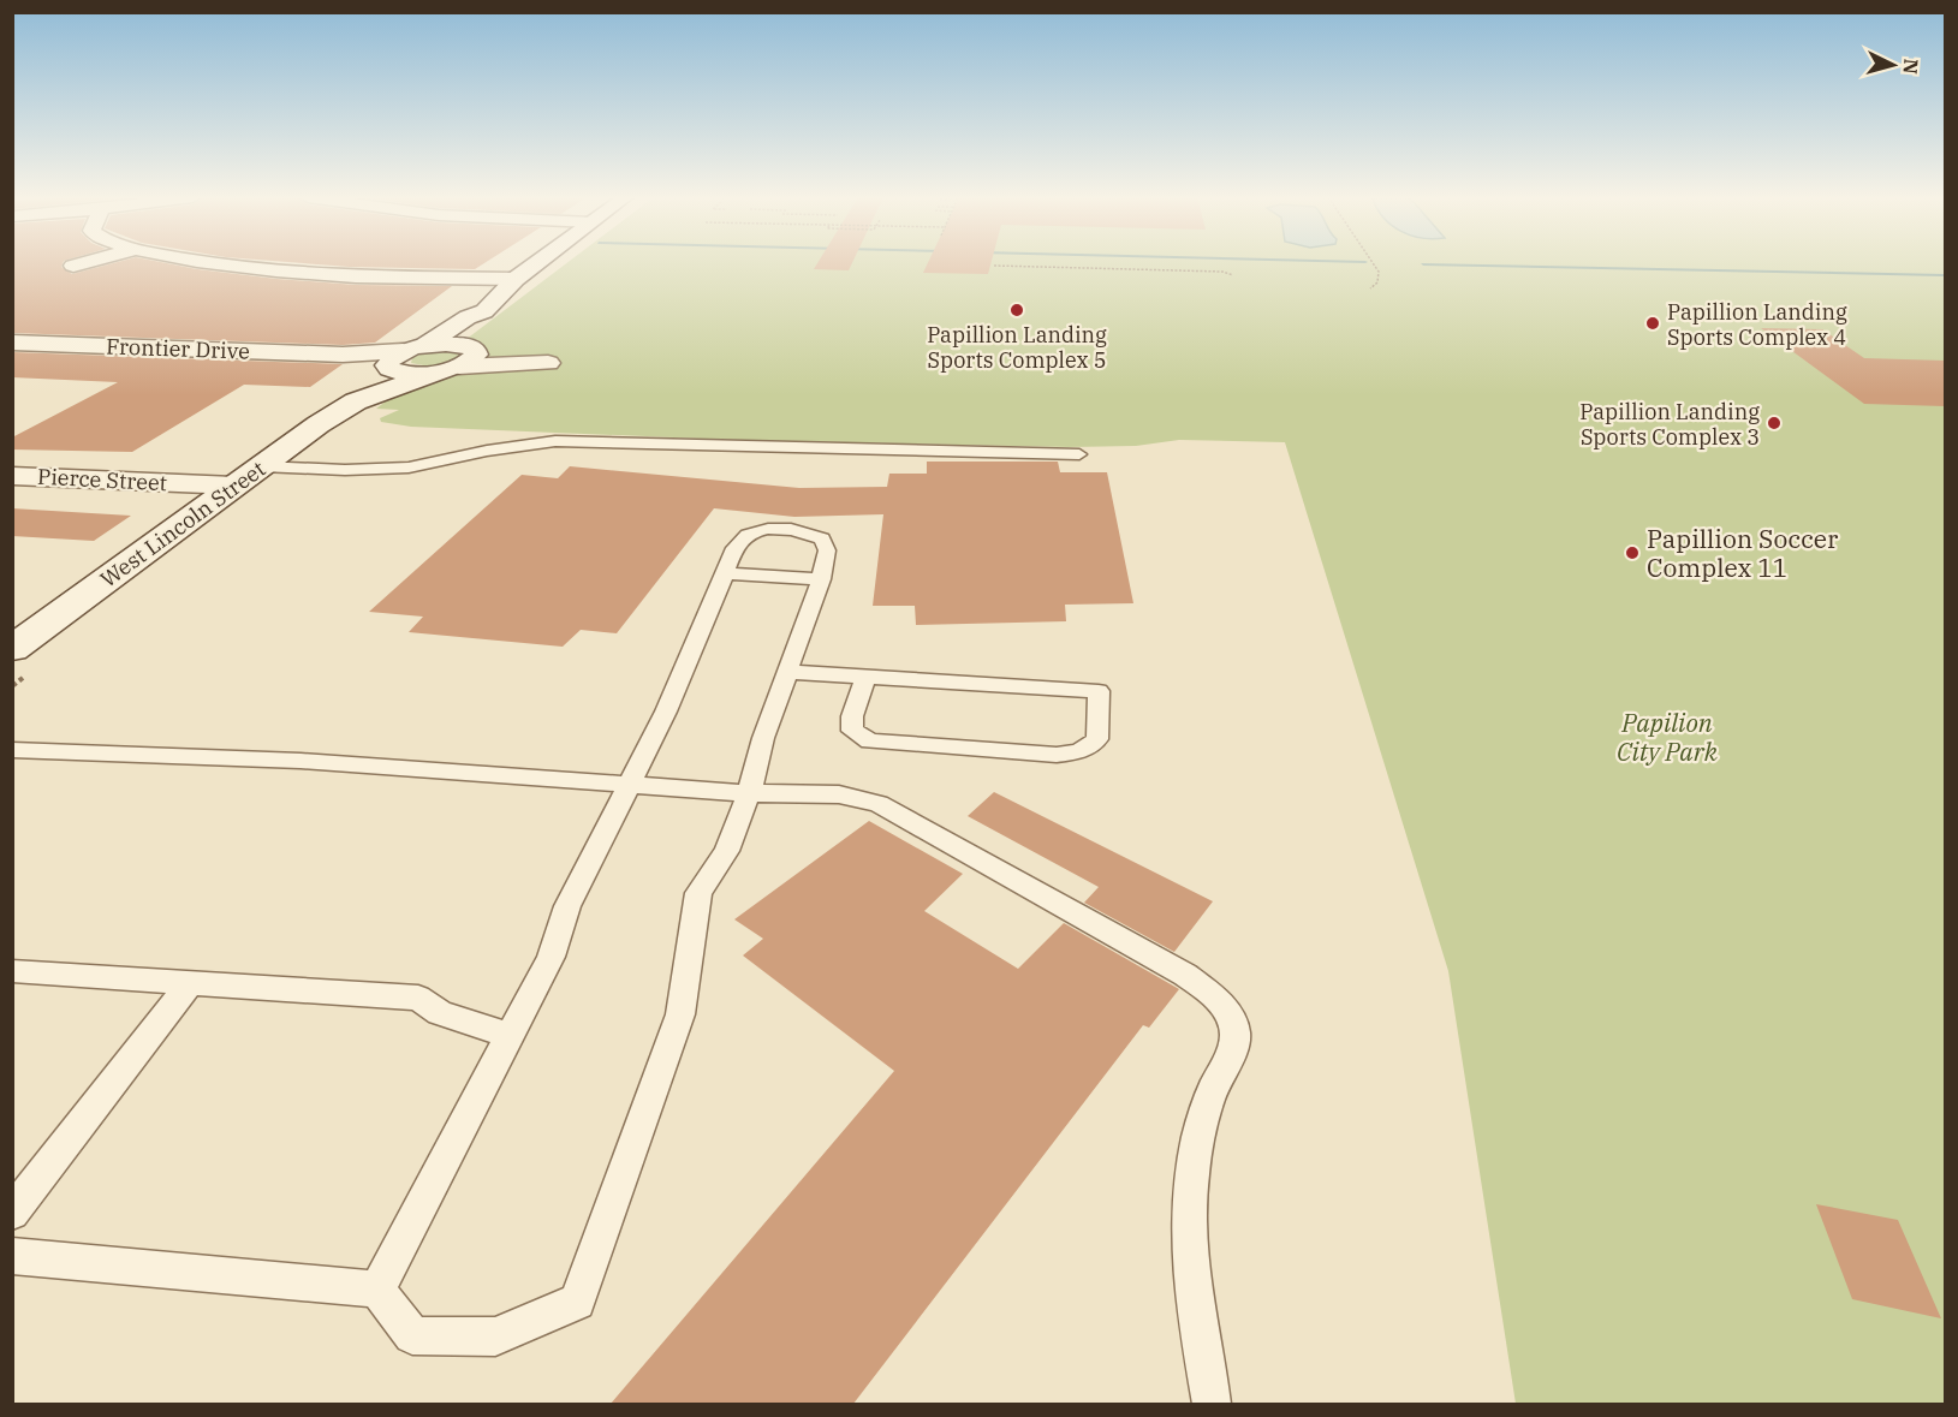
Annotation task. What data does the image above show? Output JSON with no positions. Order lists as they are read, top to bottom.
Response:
{
  "streets": {
    "street": ["Frontier Drive", "Pierce Street", "West Lincoln Street"]
  },
  "crossings": [
    ["Frontier Drive", "West Lincoln Street"],
    ["Pierce Street", "West Lincoln Street"]
  ],
  "parks": ["Papilion City Park"],
  "places": [
    "Papillion Landing Sports Complex 5",
    "Papillion Landing Sports Complex 4",
    "Papillion Landing Sports Complex 3",
    "Papillion Soccer Complex 11"
  ],
  "north": "right"
}
